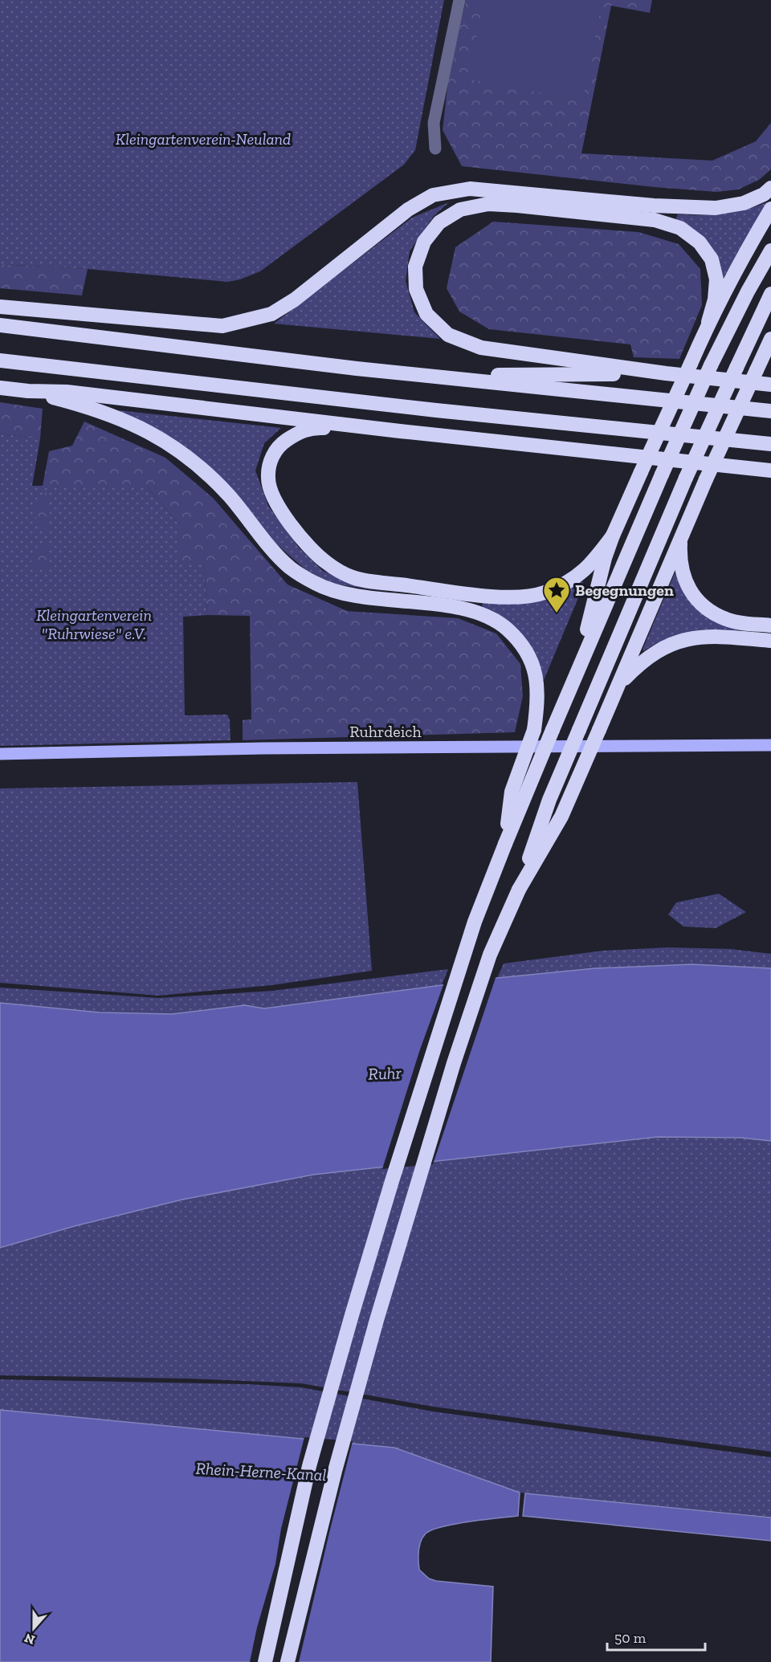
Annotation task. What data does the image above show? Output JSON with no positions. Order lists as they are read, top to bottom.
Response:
{
  "streets": {
    "main road": ["Ruhrdeich"]
  },
  "water": ["Ruhr", "Rhein-Herne-Kanal"],
  "parks": ["Kleingartenverein-Neuland", "Kleingartenverein \"Ruhrwiese\" e.V."],
  "places": {
    "place": ["Begegnungen"]
  },
  "scale_bar": "50 m",
  "north": "bottom"
}
